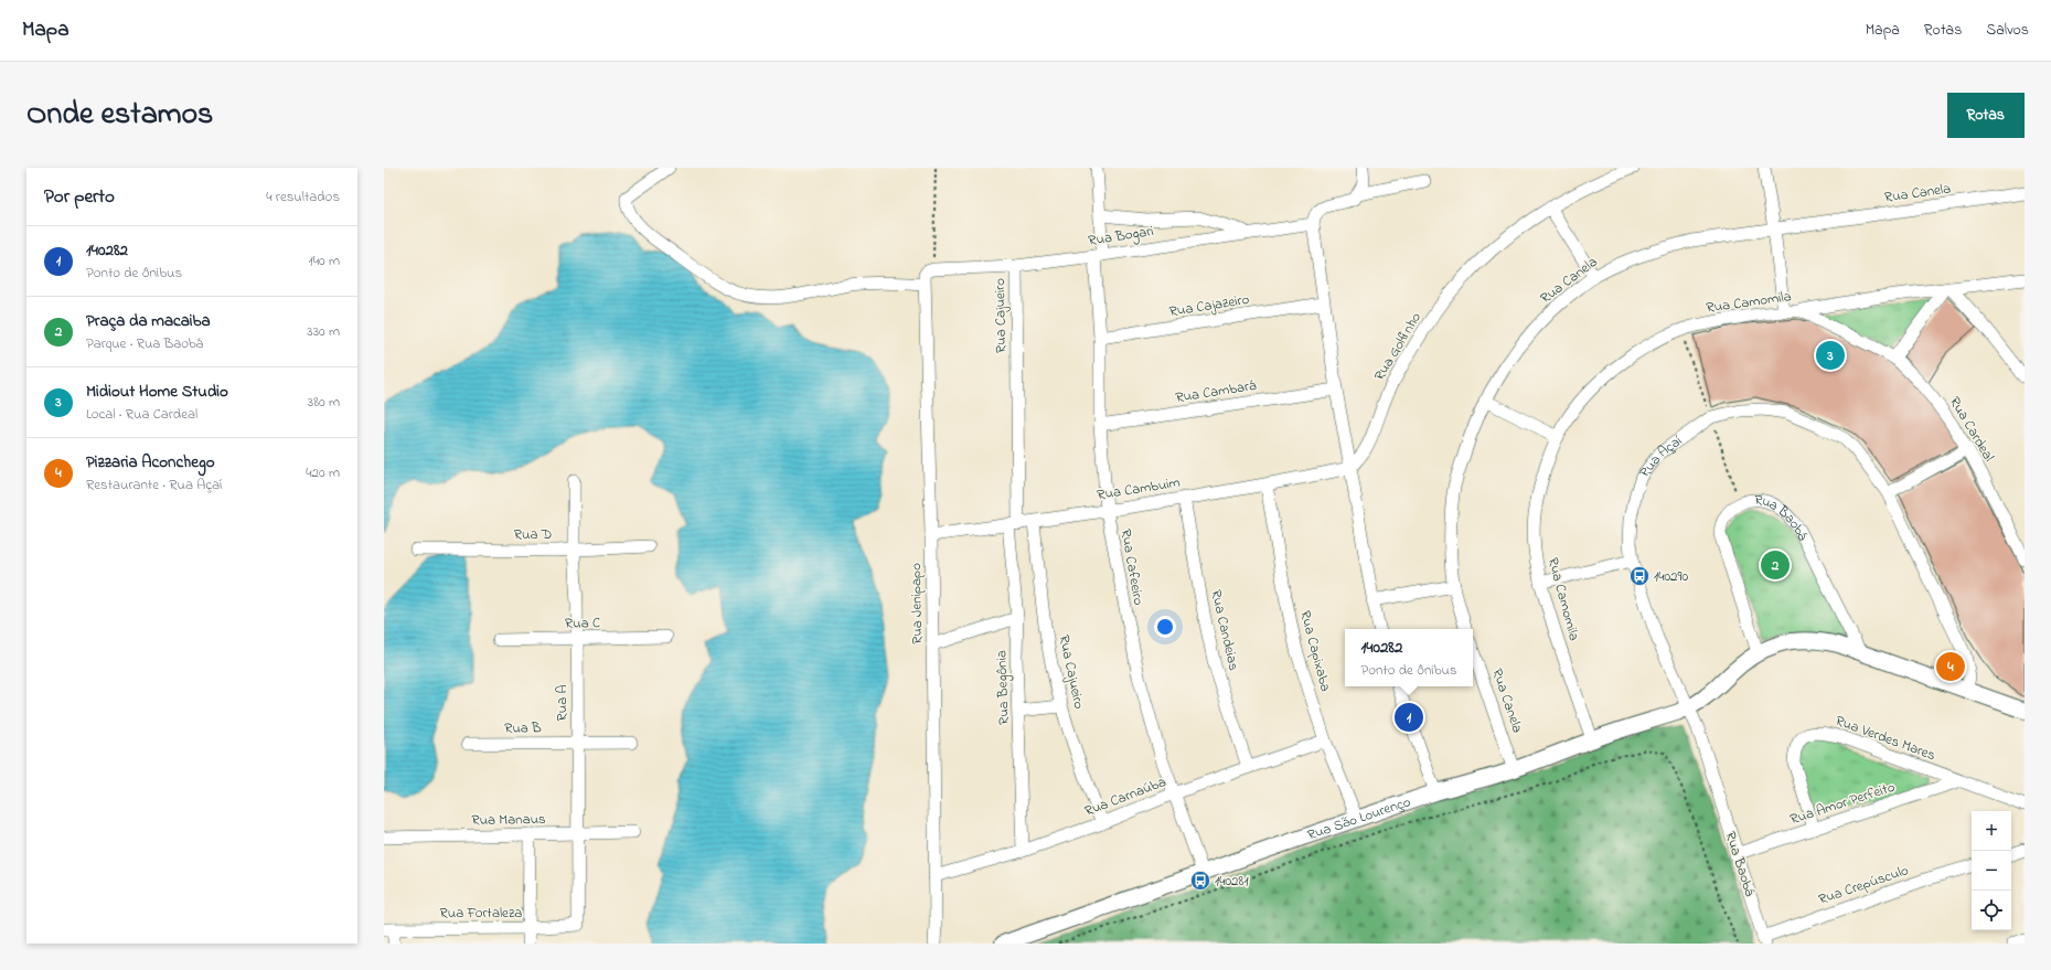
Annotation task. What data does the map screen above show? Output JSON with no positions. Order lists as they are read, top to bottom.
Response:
{
  "streets": {
    "street": [
      "Rua Canela",
      "Rua Bogari",
      "Rua Camomila",
      "Rua Cajazeiro",
      "Rua Cajueiro",
      "Rua Golfinho",
      "Rua Cambará",
      "Rua Cardeal",
      "Rua Açaí",
      "Rua Cambuim",
      "Rua Baobá",
      "Rua D",
      "Rua Cafeeiro",
      "Rua Jenipapo",
      "Rua C",
      "Rua Candeias",
      "Rua Capixaba",
      "Rua Begônia",
      "Rua A",
      "Rua B",
      "Rua Verdes Mares",
      "Rua Carnaúba",
      "Rua Amor Perfeito",
      "Rua São Lourenço",
      "Rua Manaus",
      "Rua Crepúsculo",
      "Rua Fortaleza"
    ]
  },
  "crossings": [
    ["Rua Canela", "Rua São Lourenço"],
    ["Rua Bogari", "Rua Cajueiro"],
    ["Rua Bogari", "Rua Cafeeiro"],
    ["Rua Camomila", "Rua Cardeal"],
    ["Rua Camomila", "Rua São Lourenço"],
    ["Rua Cajazeiro", "Rua Cafeeiro"],
    ["Rua Cajueiro", "Rua Cambuim"],
    ["Rua Cajueiro", "Rua Begônia"],
    ["Rua Cajueiro", "Rua Carnaúba"],
    ["Rua Golfinho", "Rua Cambuim"],
    ["Rua Cambará", "Rua Cafeeiro"],
    ["Rua Açaí", "Rua Baobá"],
    ["Rua Açaí", "Rua São Lourenço"],
    ["Rua Cambuim", "Rua Cafeeiro"],
    ["Rua Cambuim", "Rua Jenipapo"],
    ["Rua Cambuim", "Rua Candeias"],
    ["Rua Cambuim", "Rua Capixaba"],
    ["Rua Cambuim", "Rua Begônia"],
    ["Rua Baobá", "Rua Amor Perfeito"],
    ["Rua Baobá", "Rua São Lourenço"],
    ["Rua Baobá", "Rua Crepúsculo"],
    ["Rua D", "Rua A"],
    ["Rua Cafeeiro", "Rua Carnaúba"],
    ["Rua Cafeeiro", "Rua São Lourenço"],
    ["Rua Jenipapo", "Rua Carnaúba"],
    ["Rua C", "Rua A"],
    ["Rua Candeias", "Rua Carnaúba"],
    ["Rua Capixaba", "Rua Carnaúba"],
    ["Rua Capixaba", "Rua São Lourenço"],
    ["Rua Begônia", "Rua Carnaúba"],
    ["Rua A", "Rua B"],
    ["Rua A", "Rua Manaus"],
    ["Rua A", "Rua Fortaleza"],
    ["Rua Verdes Mares", "Rua Amor Perfeito"]
  ],
  "places": {
    "bus stop": ["140290", "140281"]
  },
  "page": {
    "header": "Mapa",
    "nav": ["Mapa", "Rotas", "Salvos"],
    "title": "Onde estamos",
    "buttons": "Rotas",
    "heading": ["Por perto", "4 resultados"],
    "list": [
      {
        "mark": "1",
        "name": "140282",
        "note": "Ponto de ônibus",
        "value": "140 m"
      },
      {
        "mark": "2",
        "name": "Praça da macaiba",
        "note": "Parque · Rua Baobá",
        "value": "330 m"
      },
      {
        "mark": "3",
        "name": "Midiout Home Studio",
        "note": "Local · Rua Cardeal",
        "value": "380 m"
      },
      {
        "mark": "4",
        "name": "Pizzaria Aconchego",
        "note": "Restaurante · Rua Açaí",
        "value": "420 m"
      }
    ],
    "pins": [
      "3",
      "2",
      "4",
      "1"
    ],
    "popup": ["140282", "Ponto de ônibus"],
    "map_buttons": ["+", "−"]
  }
}
